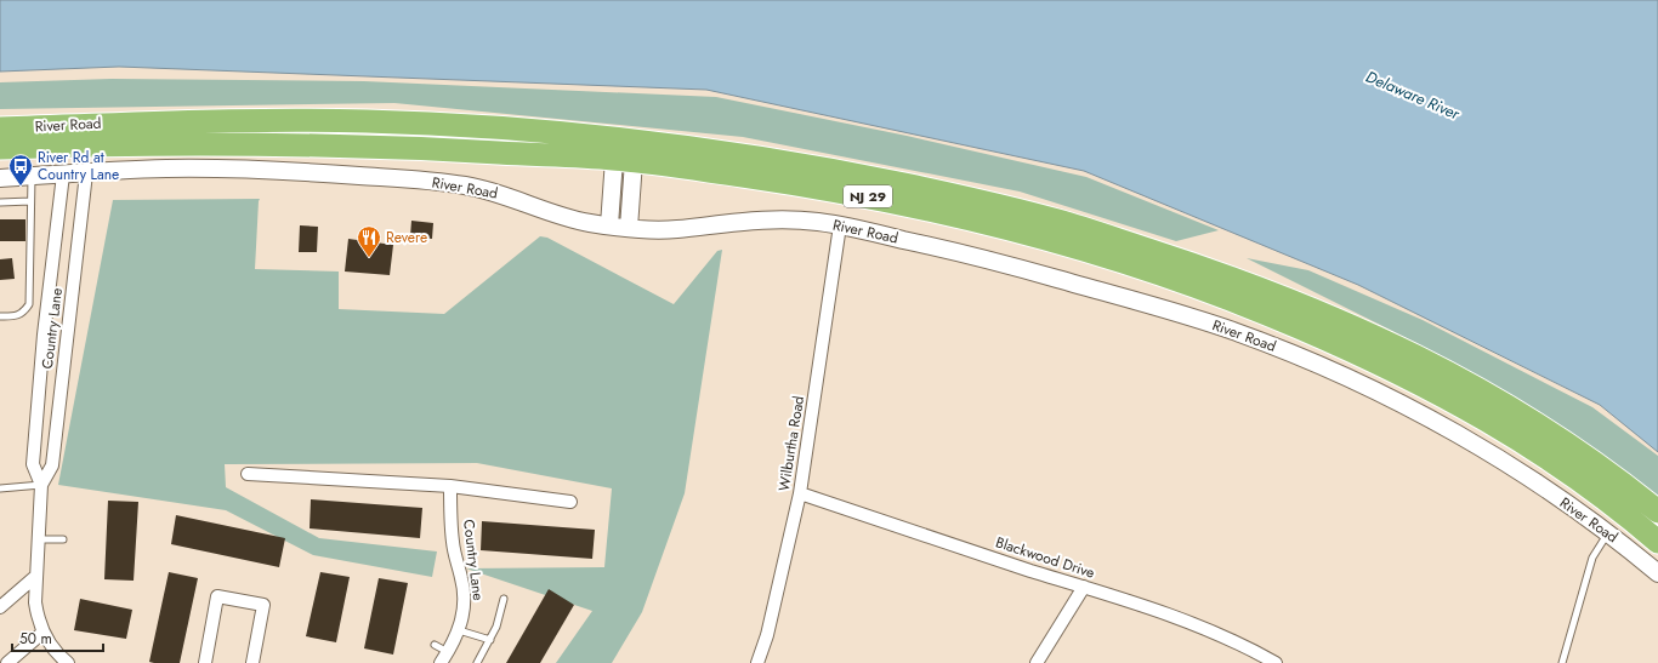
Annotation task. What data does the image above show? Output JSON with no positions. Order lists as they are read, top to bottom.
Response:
{
  "streets": {
    "highway": ["River Road", "NJ 29"],
    "street": ["Country Lane", "Wilburtha Road", "Blackwood Drive"]
  },
  "crossings": [
    ["River Road", "Country Lane"],
    ["River Road", "Wilburtha Road"],
    ["Wilburtha Road", "Blackwood Drive"]
  ],
  "water": ["Delaware River"],
  "places": {
    "bus stop": ["River Rd at Country Lane"],
    "restaurant": ["Revere"]
  },
  "scale_bar": "50 m"
}
